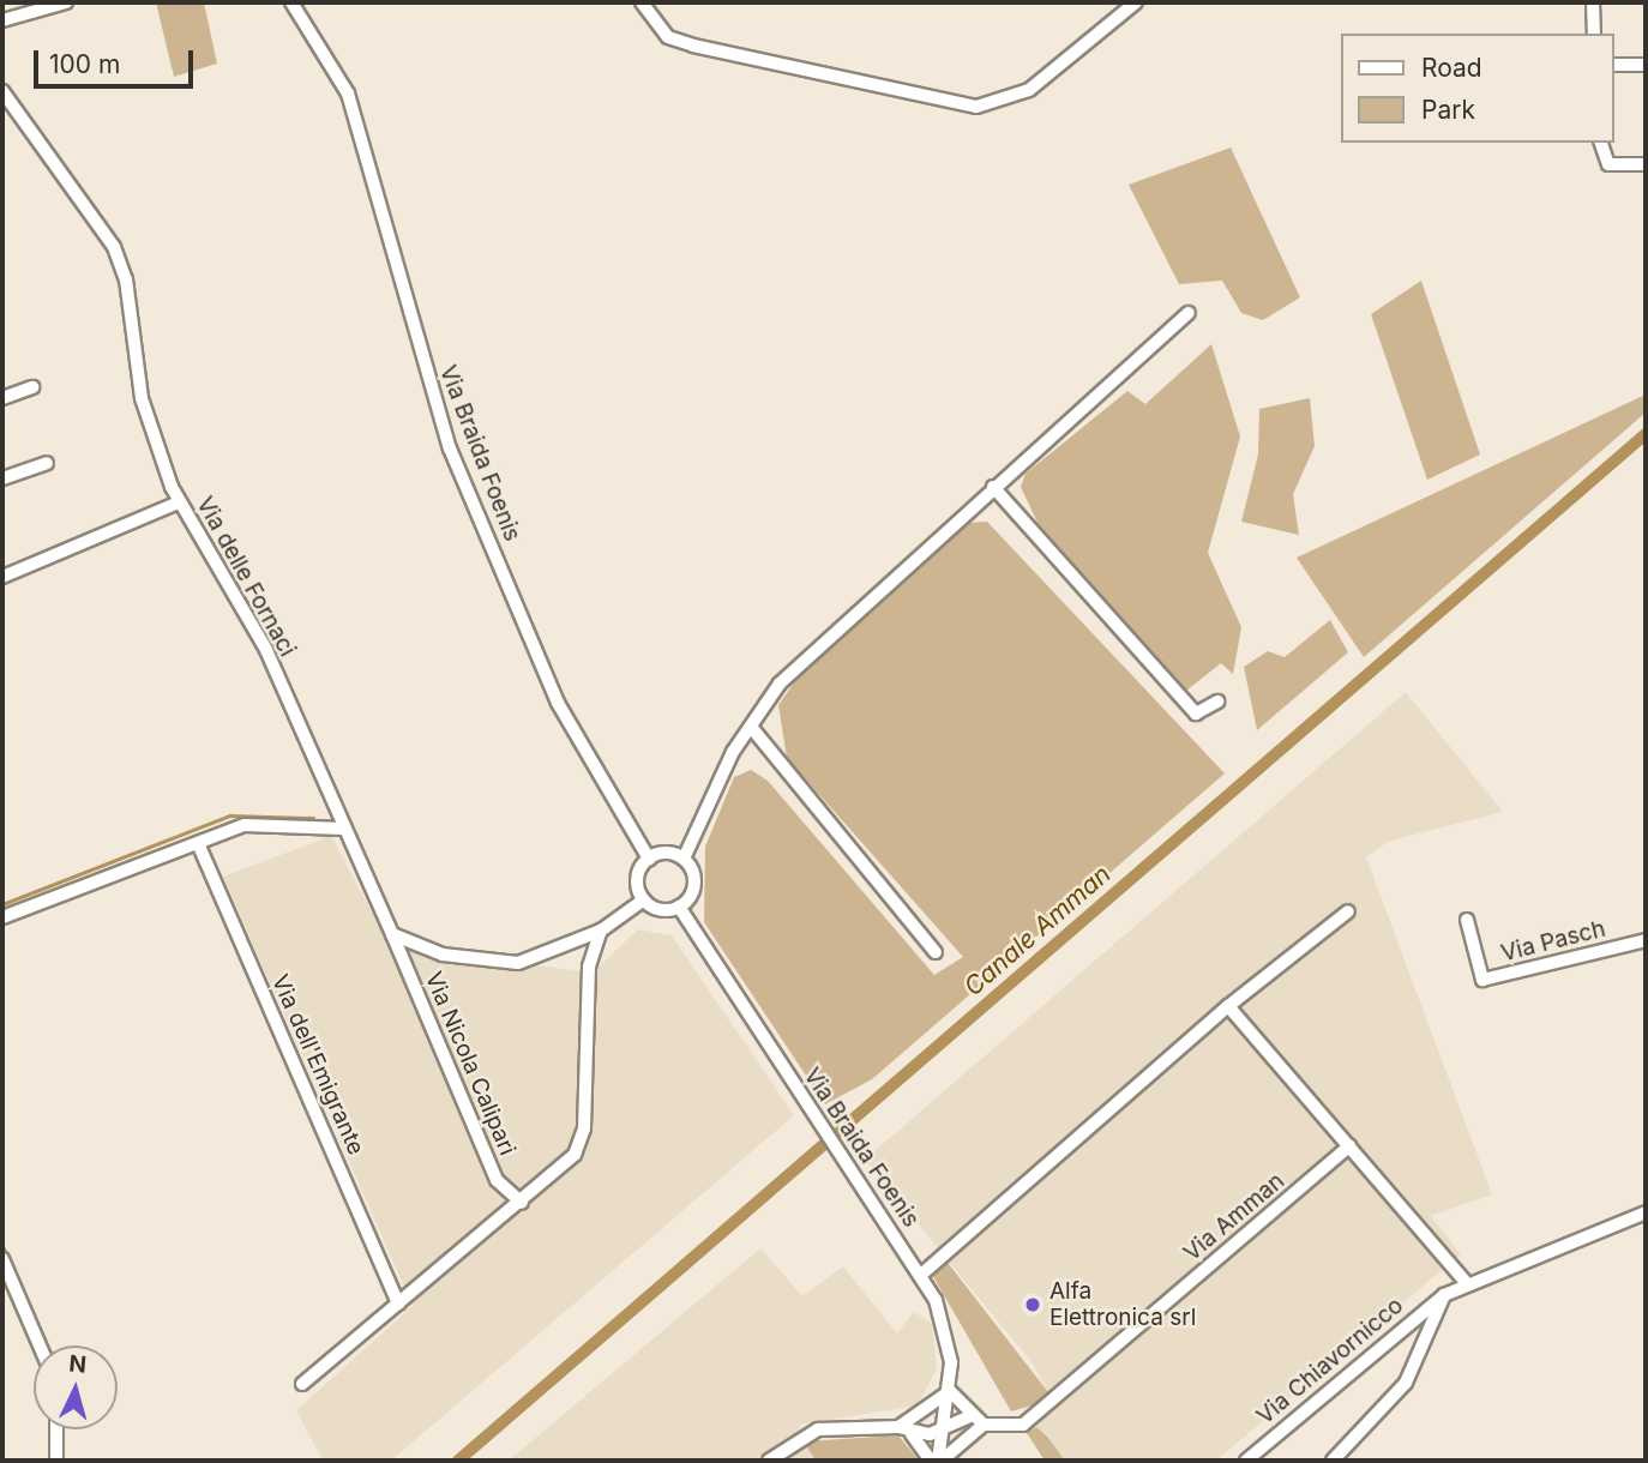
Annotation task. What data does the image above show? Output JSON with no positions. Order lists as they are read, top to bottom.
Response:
{
  "streets": {
    "street": [
      "Via Braida Foenis",
      "Via delle Fornaci",
      "Via Pasch",
      "Via Nicola Calipari",
      "Via dell'Emigrante",
      "Via Amman",
      "Via Chiavornicco"
    ]
  },
  "crossings": [
    ["Via delle Fornaci", "Via Nicola Calipari"]
  ],
  "water": ["Canale Amman"],
  "places": ["Alfa Elettronica srl"],
  "legend": ["Road", "Park"],
  "scale_bar": "100 m",
  "north": "top"
}
